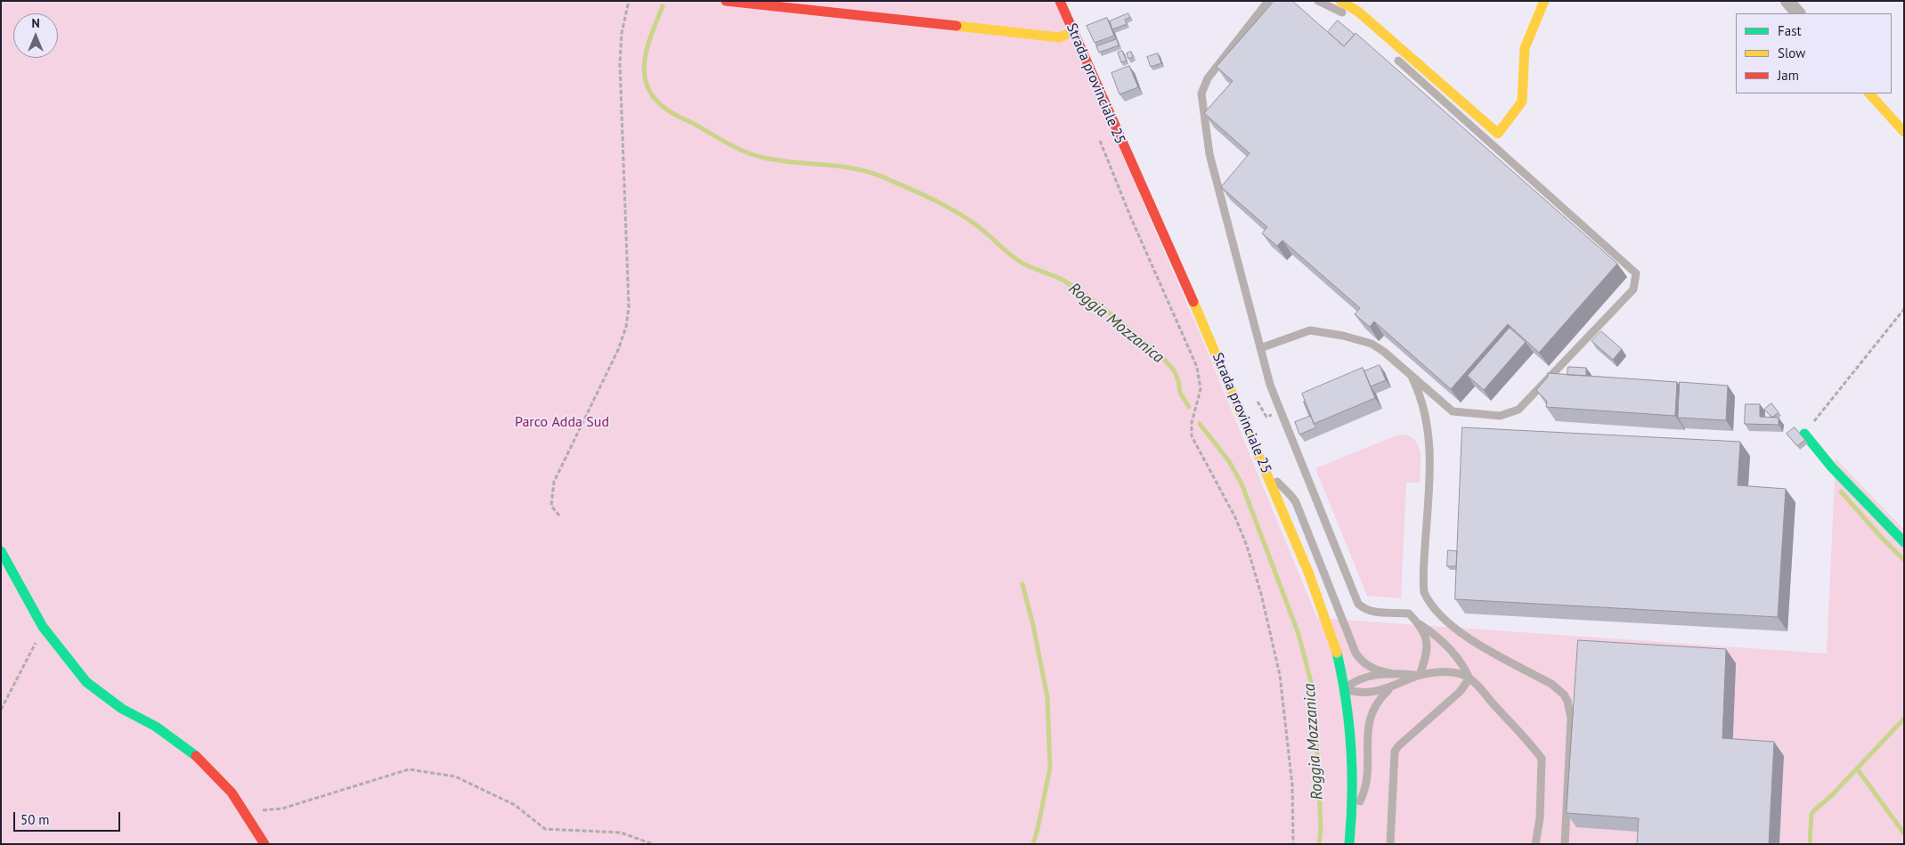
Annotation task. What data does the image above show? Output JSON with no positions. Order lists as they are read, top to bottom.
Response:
{
  "streets": {
    "street": ["Strada provinciale 25"]
  },
  "water": ["Roggia Mozzanica"],
  "parks": ["Parco Adda Sud"],
  "legend": ["Fast", "Slow", "Jam"],
  "scale_bar": "50 m",
  "north": "top"
}
